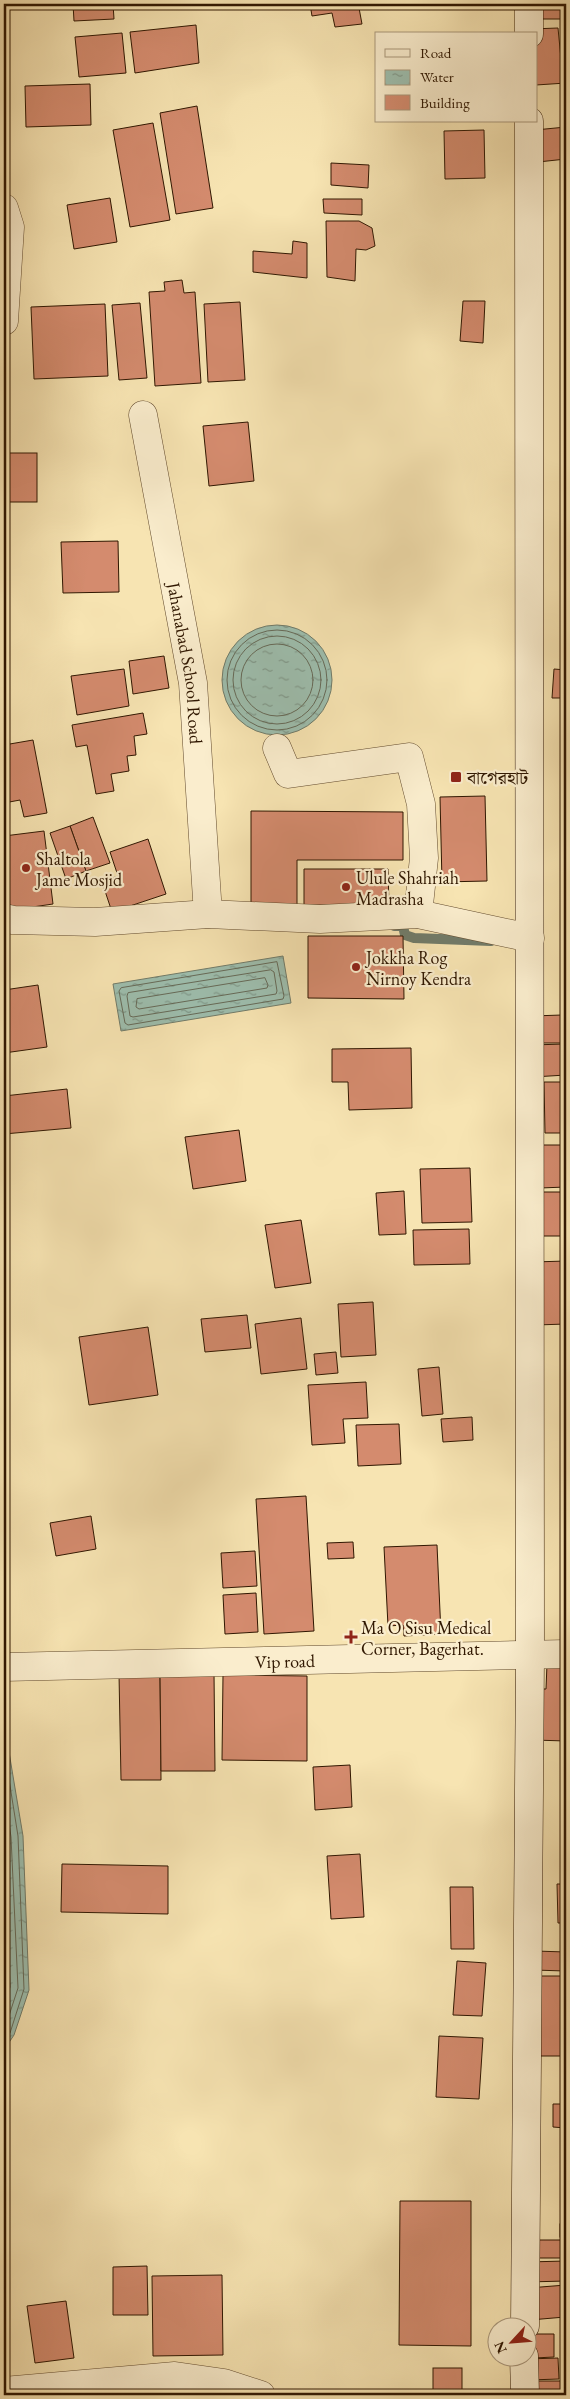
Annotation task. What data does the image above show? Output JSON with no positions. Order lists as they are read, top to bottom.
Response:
{
  "streets": {
    "street": ["Jahanabad School Road", "Vip road"]
  },
  "places": {
    "transit": ["বাগেরহাট"],
    "other": ["Shaltola Jame Mosjid", "Ulule Shahriah Madrasha", "Jokkha Rog Nirnoy Kendra"],
    "health": ["Ma O Sisu Medical Corner, Bagerhat."]
  },
  "legend": ["Road", "Water", "Building"],
  "north": "bottom left"
}
